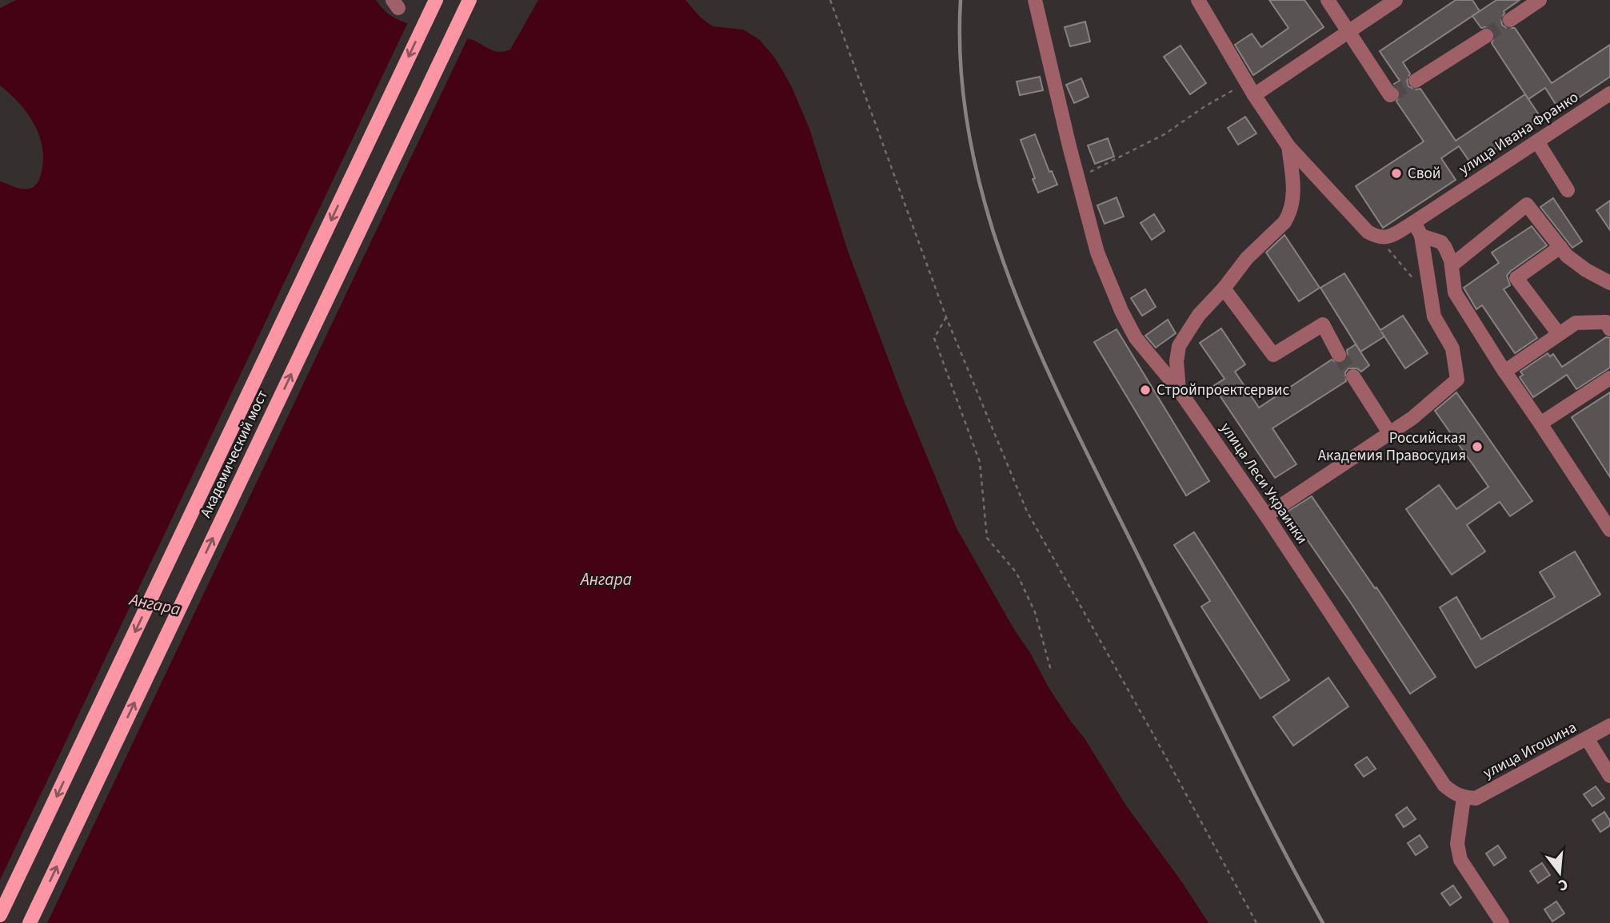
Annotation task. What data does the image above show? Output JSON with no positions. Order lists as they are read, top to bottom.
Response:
{
  "streets": {
    "main road": ["Академический мост"],
    "street": ["улица Ивана Франко", "улица Леси Украинки", "улица Игошина"]
  },
  "crossings": [
    ["улица Леси Украинки", "улица Игошина"]
  ],
  "water": ["Ангара"],
  "places": ["Свой", "Стройпроектсервис", "Российская Академия Правосудия"],
  "north": "bottom"
}
